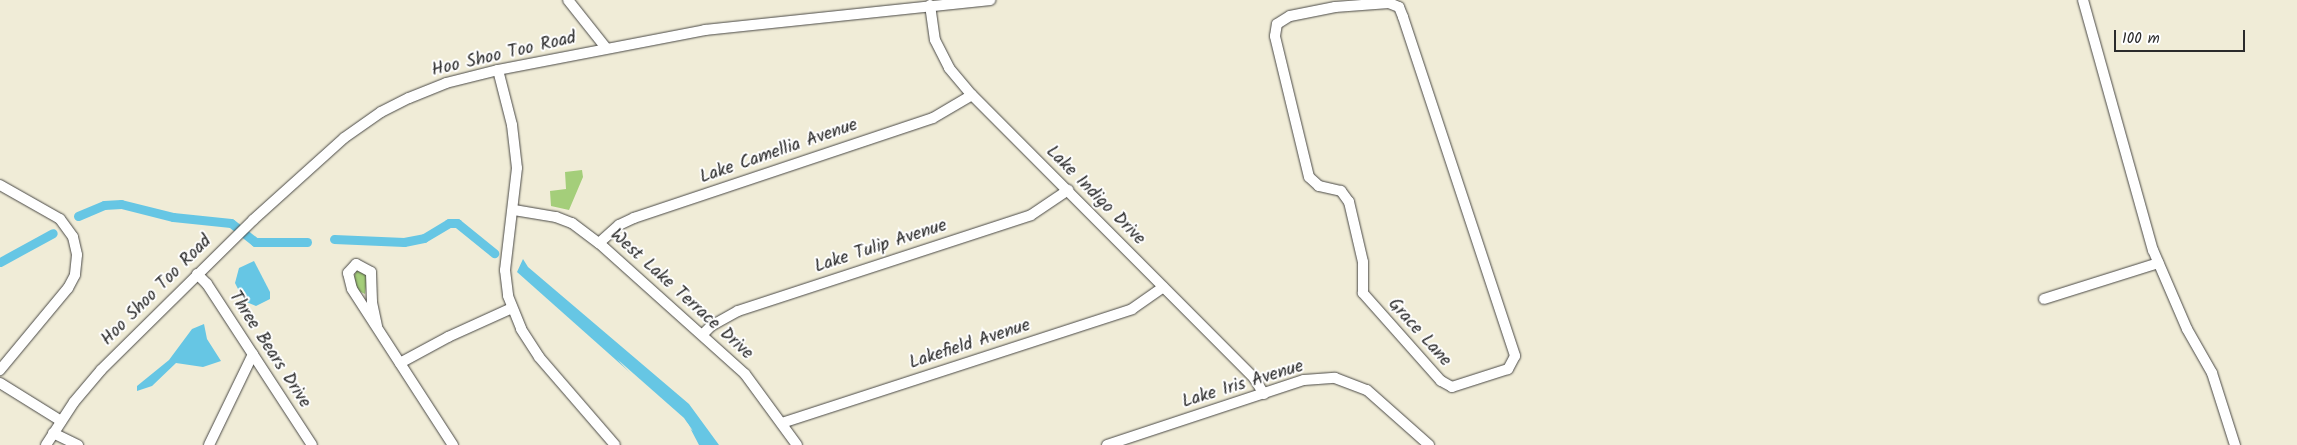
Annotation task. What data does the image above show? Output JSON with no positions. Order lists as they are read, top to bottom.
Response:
{
  "streets": {
    "street": [
      "Hoo Shoo Too Road",
      "Lake Camellia Avenue",
      "Lake Indigo Drive",
      "Lake Tulip Avenue",
      "West Lake Terrace Drive",
      "Grace Lane",
      "Lakefield Avenue",
      "Three Bears Drive",
      "Lake Iris Avenue"
    ]
  },
  "crossings": [
    ["Hoo Shoo Too Road", "Lake Indigo Drive"],
    ["Hoo Shoo Too Road", "Three Bears Drive"],
    ["Lake Camellia Avenue", "Lake Indigo Drive"],
    ["Lake Camellia Avenue", "West Lake Terrace Drive"],
    ["Lake Indigo Drive", "Lake Tulip Avenue"],
    ["Lake Indigo Drive", "Lakefield Avenue"],
    ["Lake Indigo Drive", "Lake Iris Avenue"],
    ["Lake Tulip Avenue", "West Lake Terrace Drive"],
    ["West Lake Terrace Drive", "Lakefield Avenue"]
  ],
  "scale_bar": "100 m"
}
